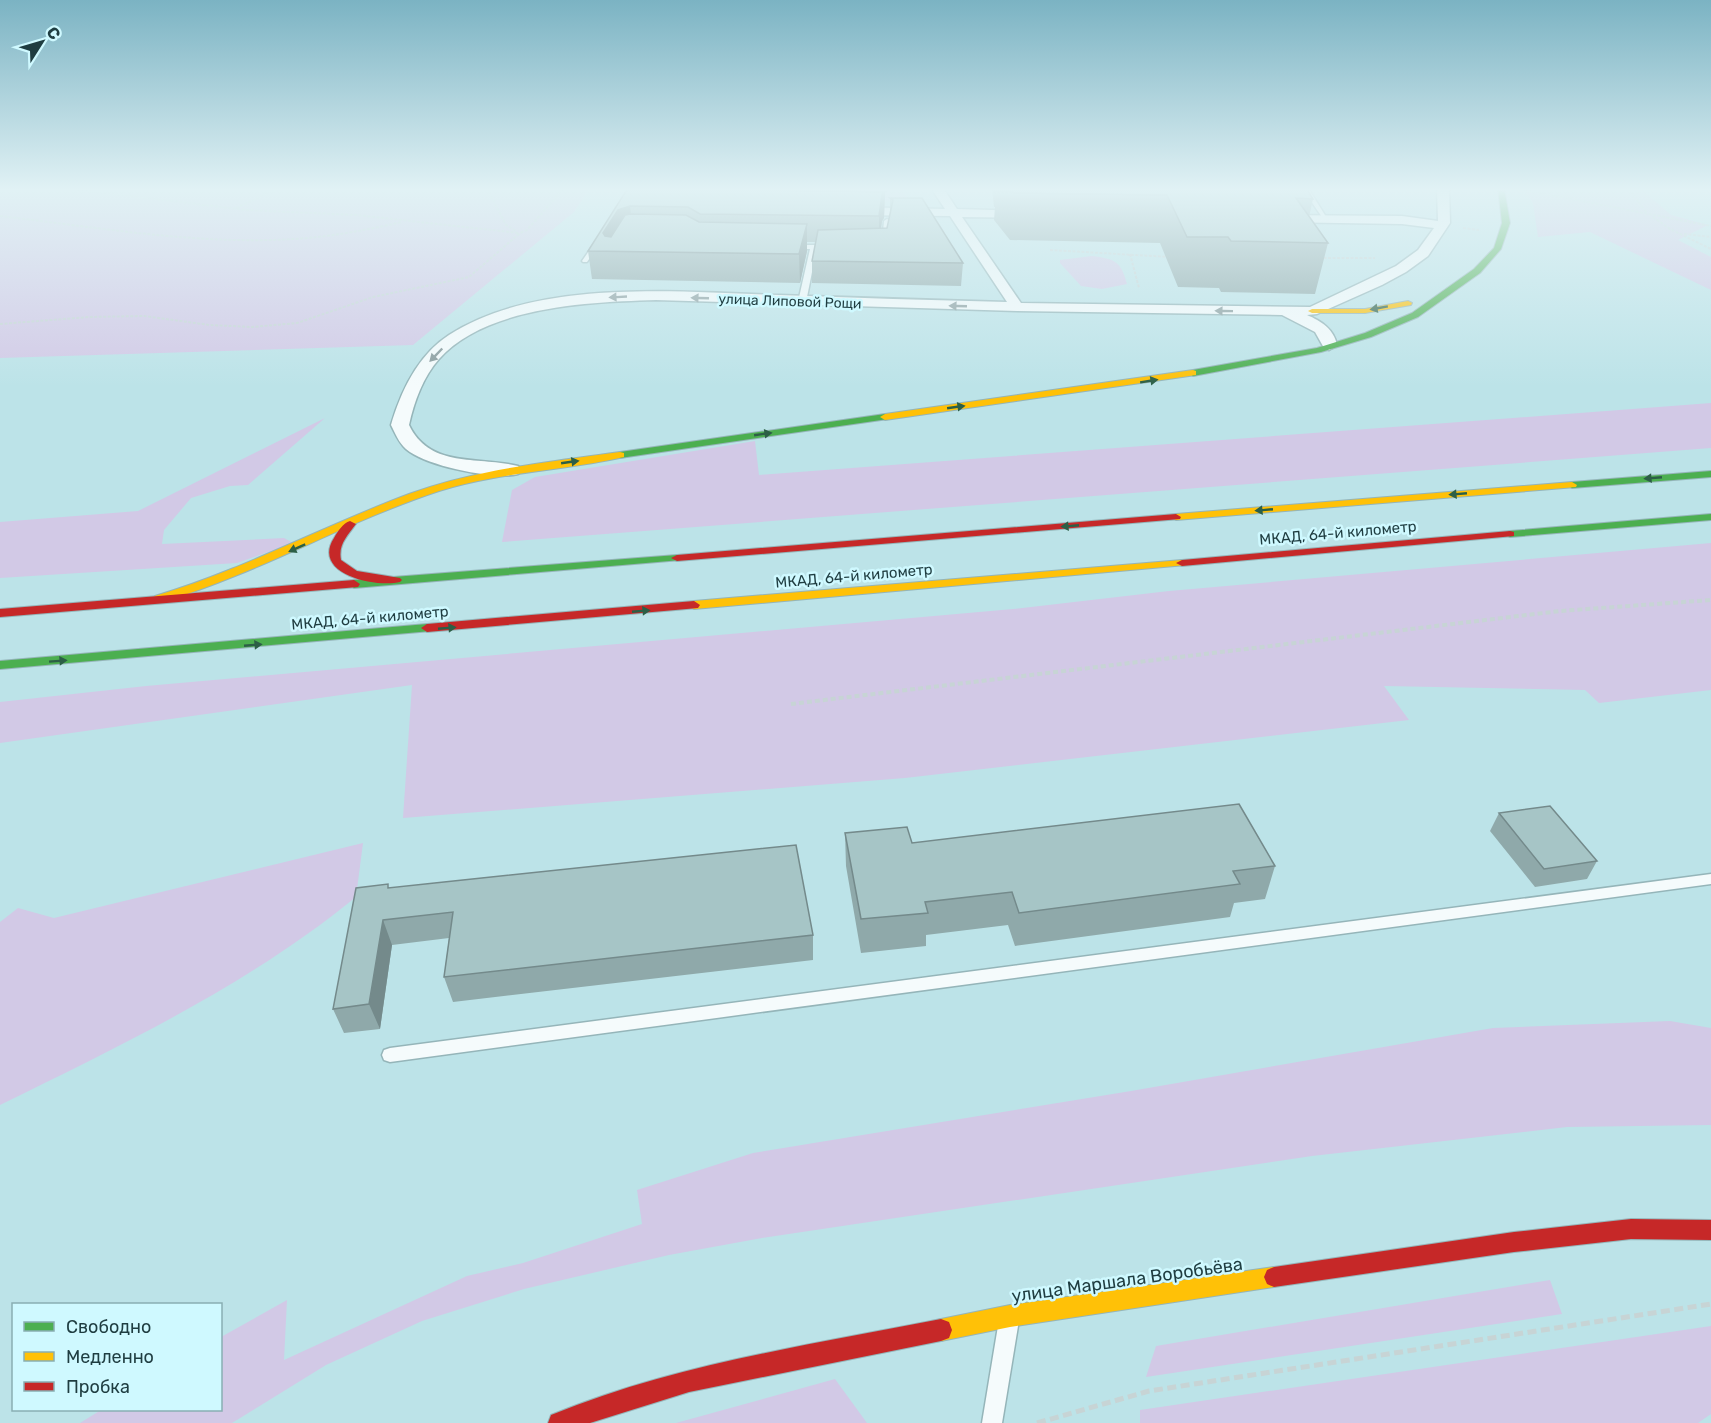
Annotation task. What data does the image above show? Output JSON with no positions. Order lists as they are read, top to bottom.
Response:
{
  "streets": {
    "main road": ["МКАД, 64-й километр", "улица Маршала Воробьёва"],
    "street": ["улица Липовой Рощи"]
  },
  "one_way": ["улица Липовой Рощи"],
  "legend": ["Свободно", "Медленно", "Пробка"],
  "north": "top right"
}
